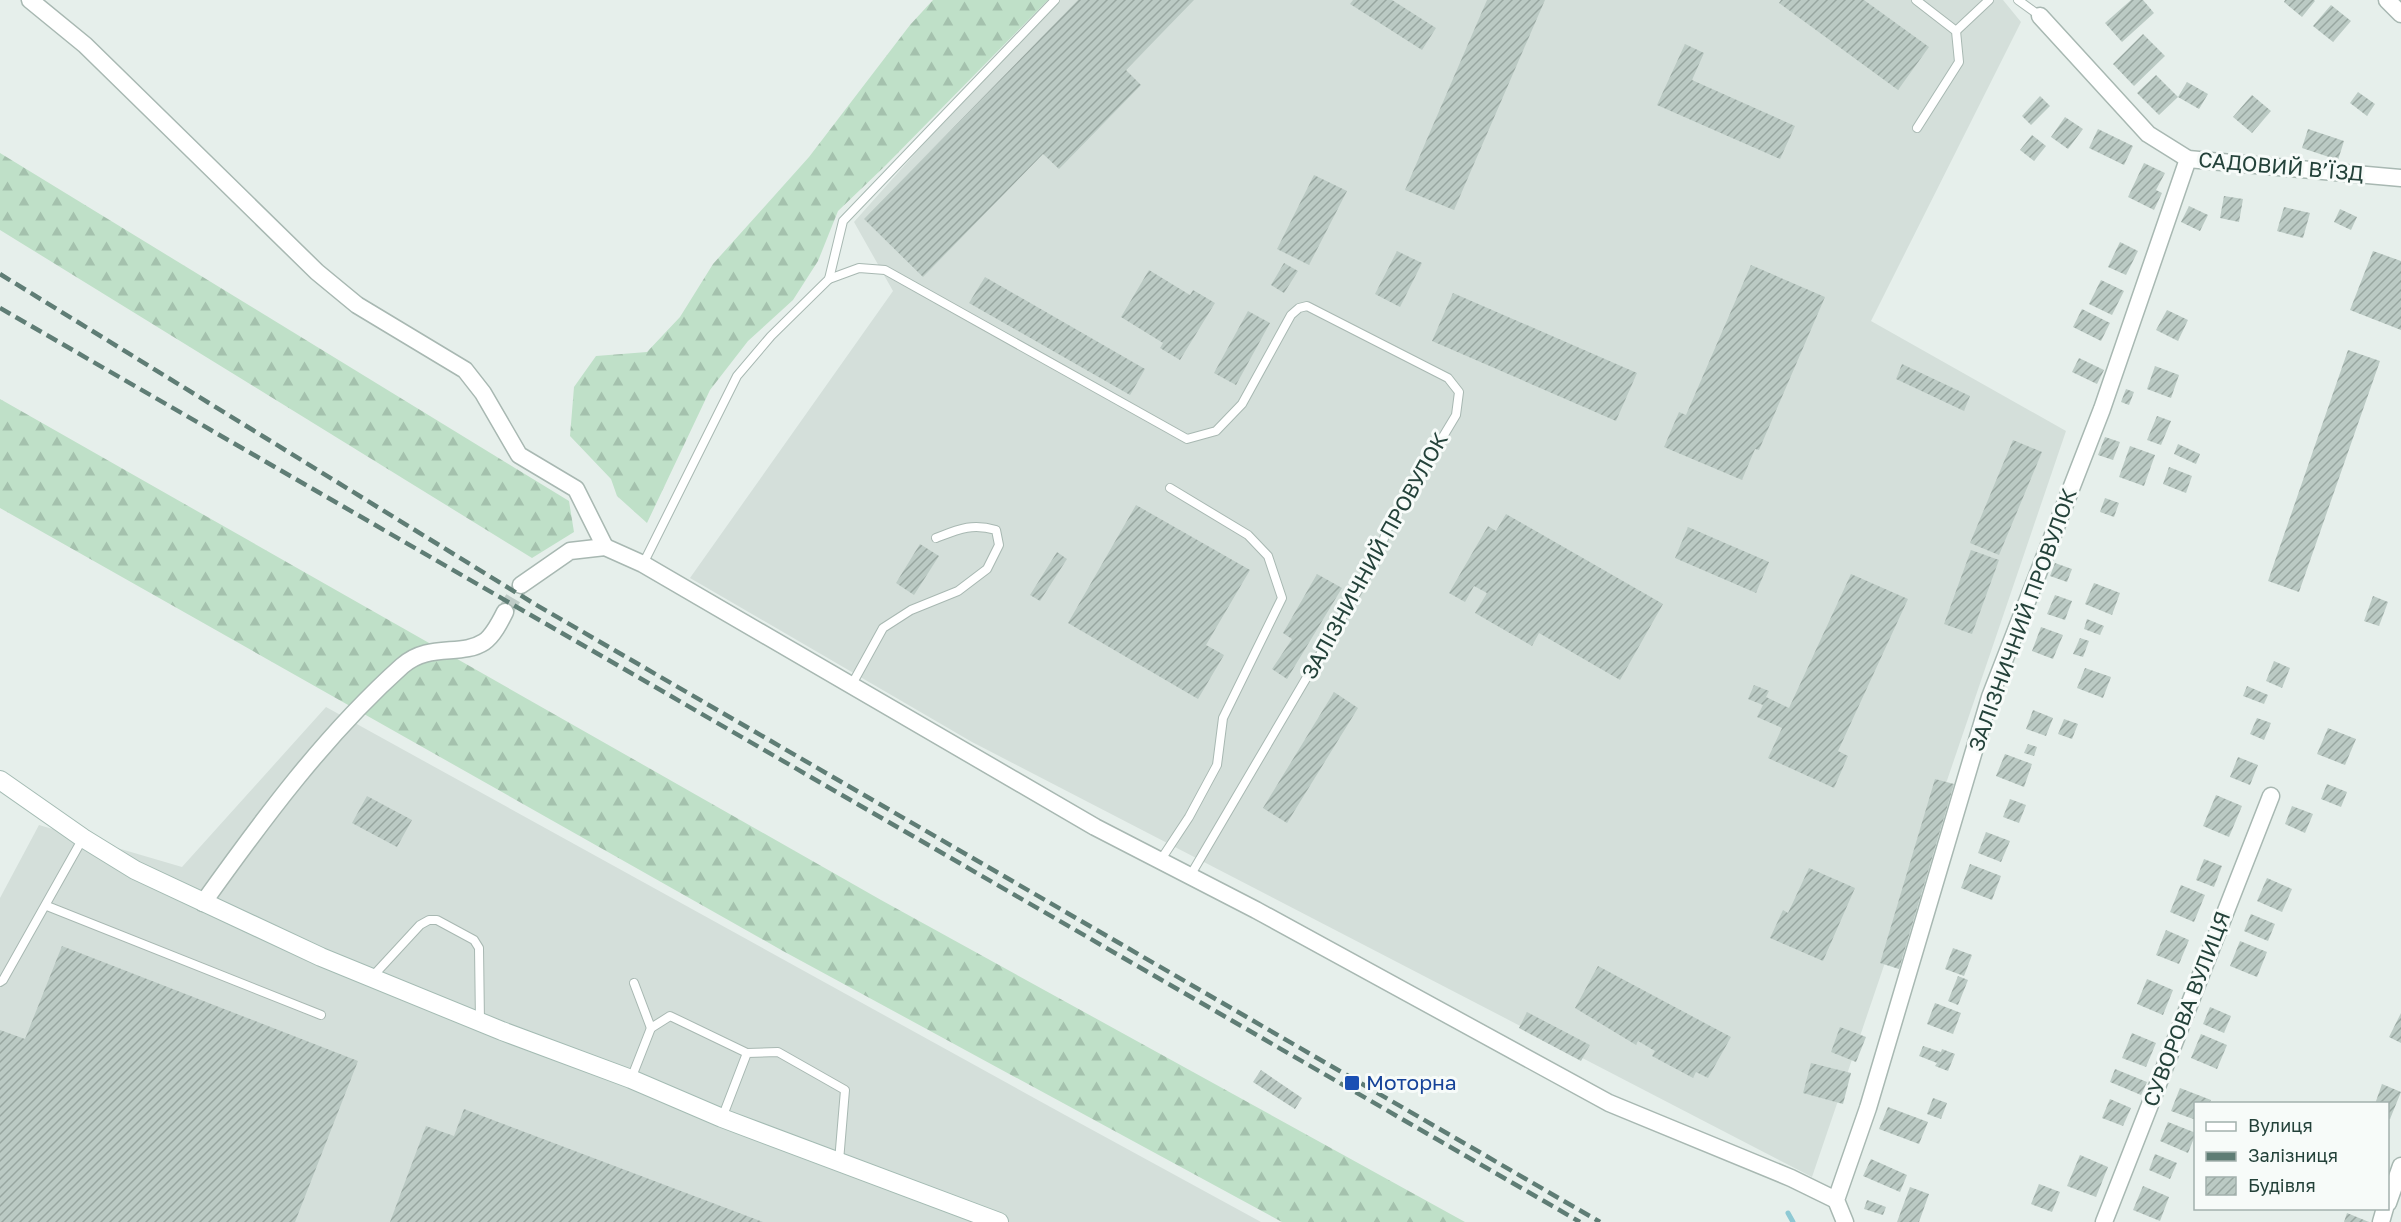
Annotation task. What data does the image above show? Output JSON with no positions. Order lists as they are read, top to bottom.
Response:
{
  "streets": {
    "street": ["САДОВИЙ В’ЇЗД", "ЗАЛІЗНИЧНИЙ ПРОВУЛОК", "СУВОРОВА ВУЛИЦЯ"]
  },
  "crossings": [
    ["САДОВИЙ В’ЇЗД", "ЗАЛІЗНИЧНИЙ ПРОВУЛОК"]
  ],
  "places": {
    "transit": ["Моторна"]
  },
  "legend": ["Вулиця", "Залізниця", "Будівля"]
}
